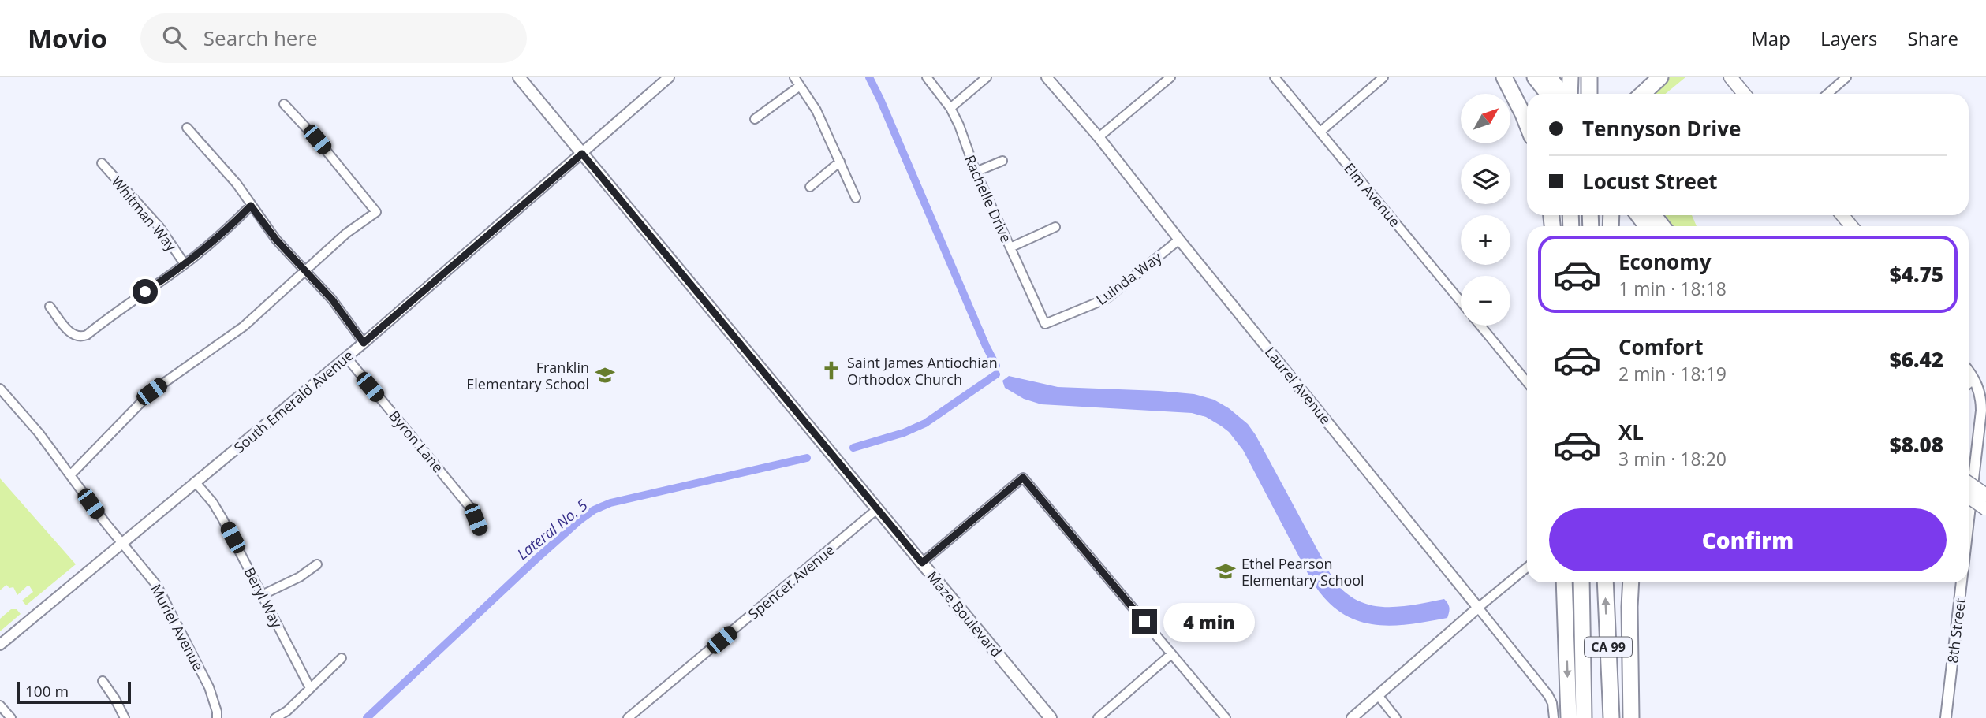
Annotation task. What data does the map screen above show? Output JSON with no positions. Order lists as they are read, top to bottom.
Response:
{
  "streets": {
    "highway": ["CA 99"],
    "main road": ["Maze Boulevard"],
    "street": [
      "Elm Avenue",
      "Rachelle Drive",
      "Whitman Way",
      "Luinda Way",
      "Laurel Avenue",
      "South Emerald Avenue",
      "Byron Lane",
      "Spencer Avenue",
      "Beryl Way",
      "Muriel Avenue",
      "8th Street"
    ]
  },
  "crossings": [
    ["Rachelle Drive", "Luinda Way"],
    ["Luinda Way", "Laurel Avenue"],
    ["South Emerald Avenue", "Byron Lane"],
    ["South Emerald Avenue", "Beryl Way"],
    ["South Emerald Avenue", "Maze Boulevard"],
    ["South Emerald Avenue", "Muriel Avenue"],
    ["Spencer Avenue", "Maze Boulevard"]
  ],
  "water": ["Lateral No. 5"],
  "places": {
    "church": ["Saint James Antiochian Orthodox Church"],
    "school or university": ["Franklin Elementary School", "Ethel Pearson Elementary School"]
  },
  "scale_bar": "100 m",
  "north": "top right",
  "page": {
    "header": "Movio",
    "search": "Search here",
    "nav": ["Map", "Layers", "Share"],
    "map_buttons": ["+", "−"],
    "banner": ["Tennyson Drive", "Locust Street"],
    "list": [
      {
        "name": "Economy",
        "note": "1 min · 18:18",
        "value": "$4.75"
      },
      {
        "name": "Comfort",
        "note": "2 min · 18:19",
        "value": "$6.42"
      },
      {
        "name": "XL",
        "note": "3 min · 18:20",
        "value": "$8.08"
      }
    ],
    "buttons": "Confirm",
    "bubble": "4 min",
    "scale": "100 m"
  }
}
